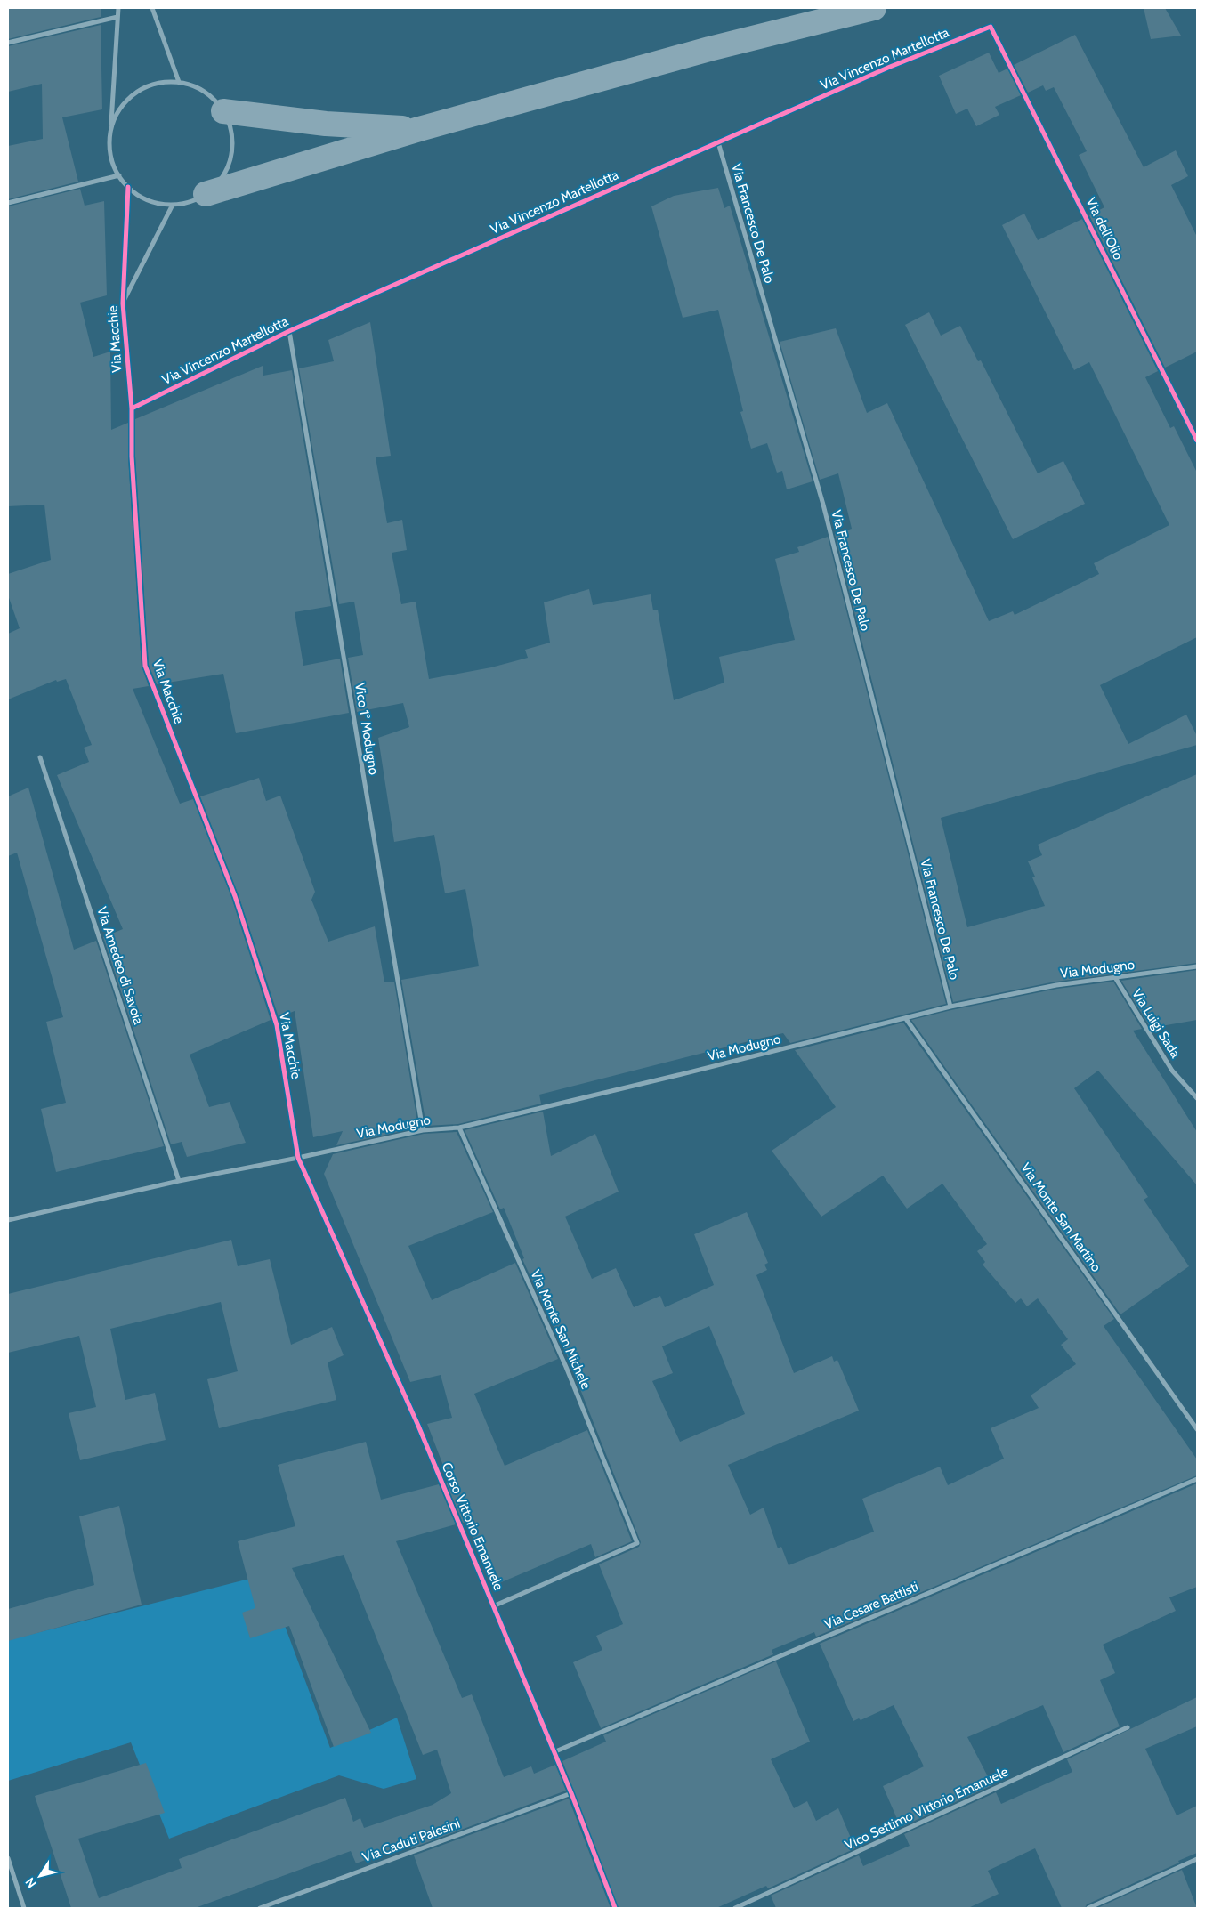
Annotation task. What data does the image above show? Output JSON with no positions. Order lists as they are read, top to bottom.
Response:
{
  "streets": {
    "street": [
      "Via Vincenzo Martellotta",
      "Via Francesco De Palo",
      "Via dell'Olio",
      "Via Macchie",
      "Vico 1° Modugno",
      "Via Amedeo di Savoia",
      "Via Modugno",
      "Via Luigi Sada",
      "Via Monte San Martino",
      "Via Monte San Michele",
      "Corso Vittorio Emanuele",
      "Via Cesare Battisti",
      "Vico Settimo Vittorio Emanuele",
      "Via Caduti Palesini"
    ]
  },
  "crossings": [
    ["Via Vincenzo Martellotta", "Via Francesco De Palo"],
    ["Via Vincenzo Martellotta", "Via dell'Olio"],
    ["Via Vincenzo Martellotta", "Via Macchie"],
    ["Via Vincenzo Martellotta", "Vico 1° Modugno"],
    ["Via Francesco De Palo", "Via Modugno"],
    ["Via Macchie", "Via Modugno"],
    ["Via Macchie", "Corso Vittorio Emanuele"],
    ["Vico 1° Modugno", "Via Modugno"],
    ["Via Modugno", "Via Luigi Sada"],
    ["Via Modugno", "Via Monte San Martino"],
    ["Via Modugno", "Via Monte San Michele"],
    ["Via Modugno", "Corso Vittorio Emanuele"],
    ["Via Monte San Michele", "Corso Vittorio Emanuele"],
    ["Corso Vittorio Emanuele", "Via Cesare Battisti"],
    ["Corso Vittorio Emanuele", "Via Caduti Palesini"]
  ],
  "north": "bottom left"
}
